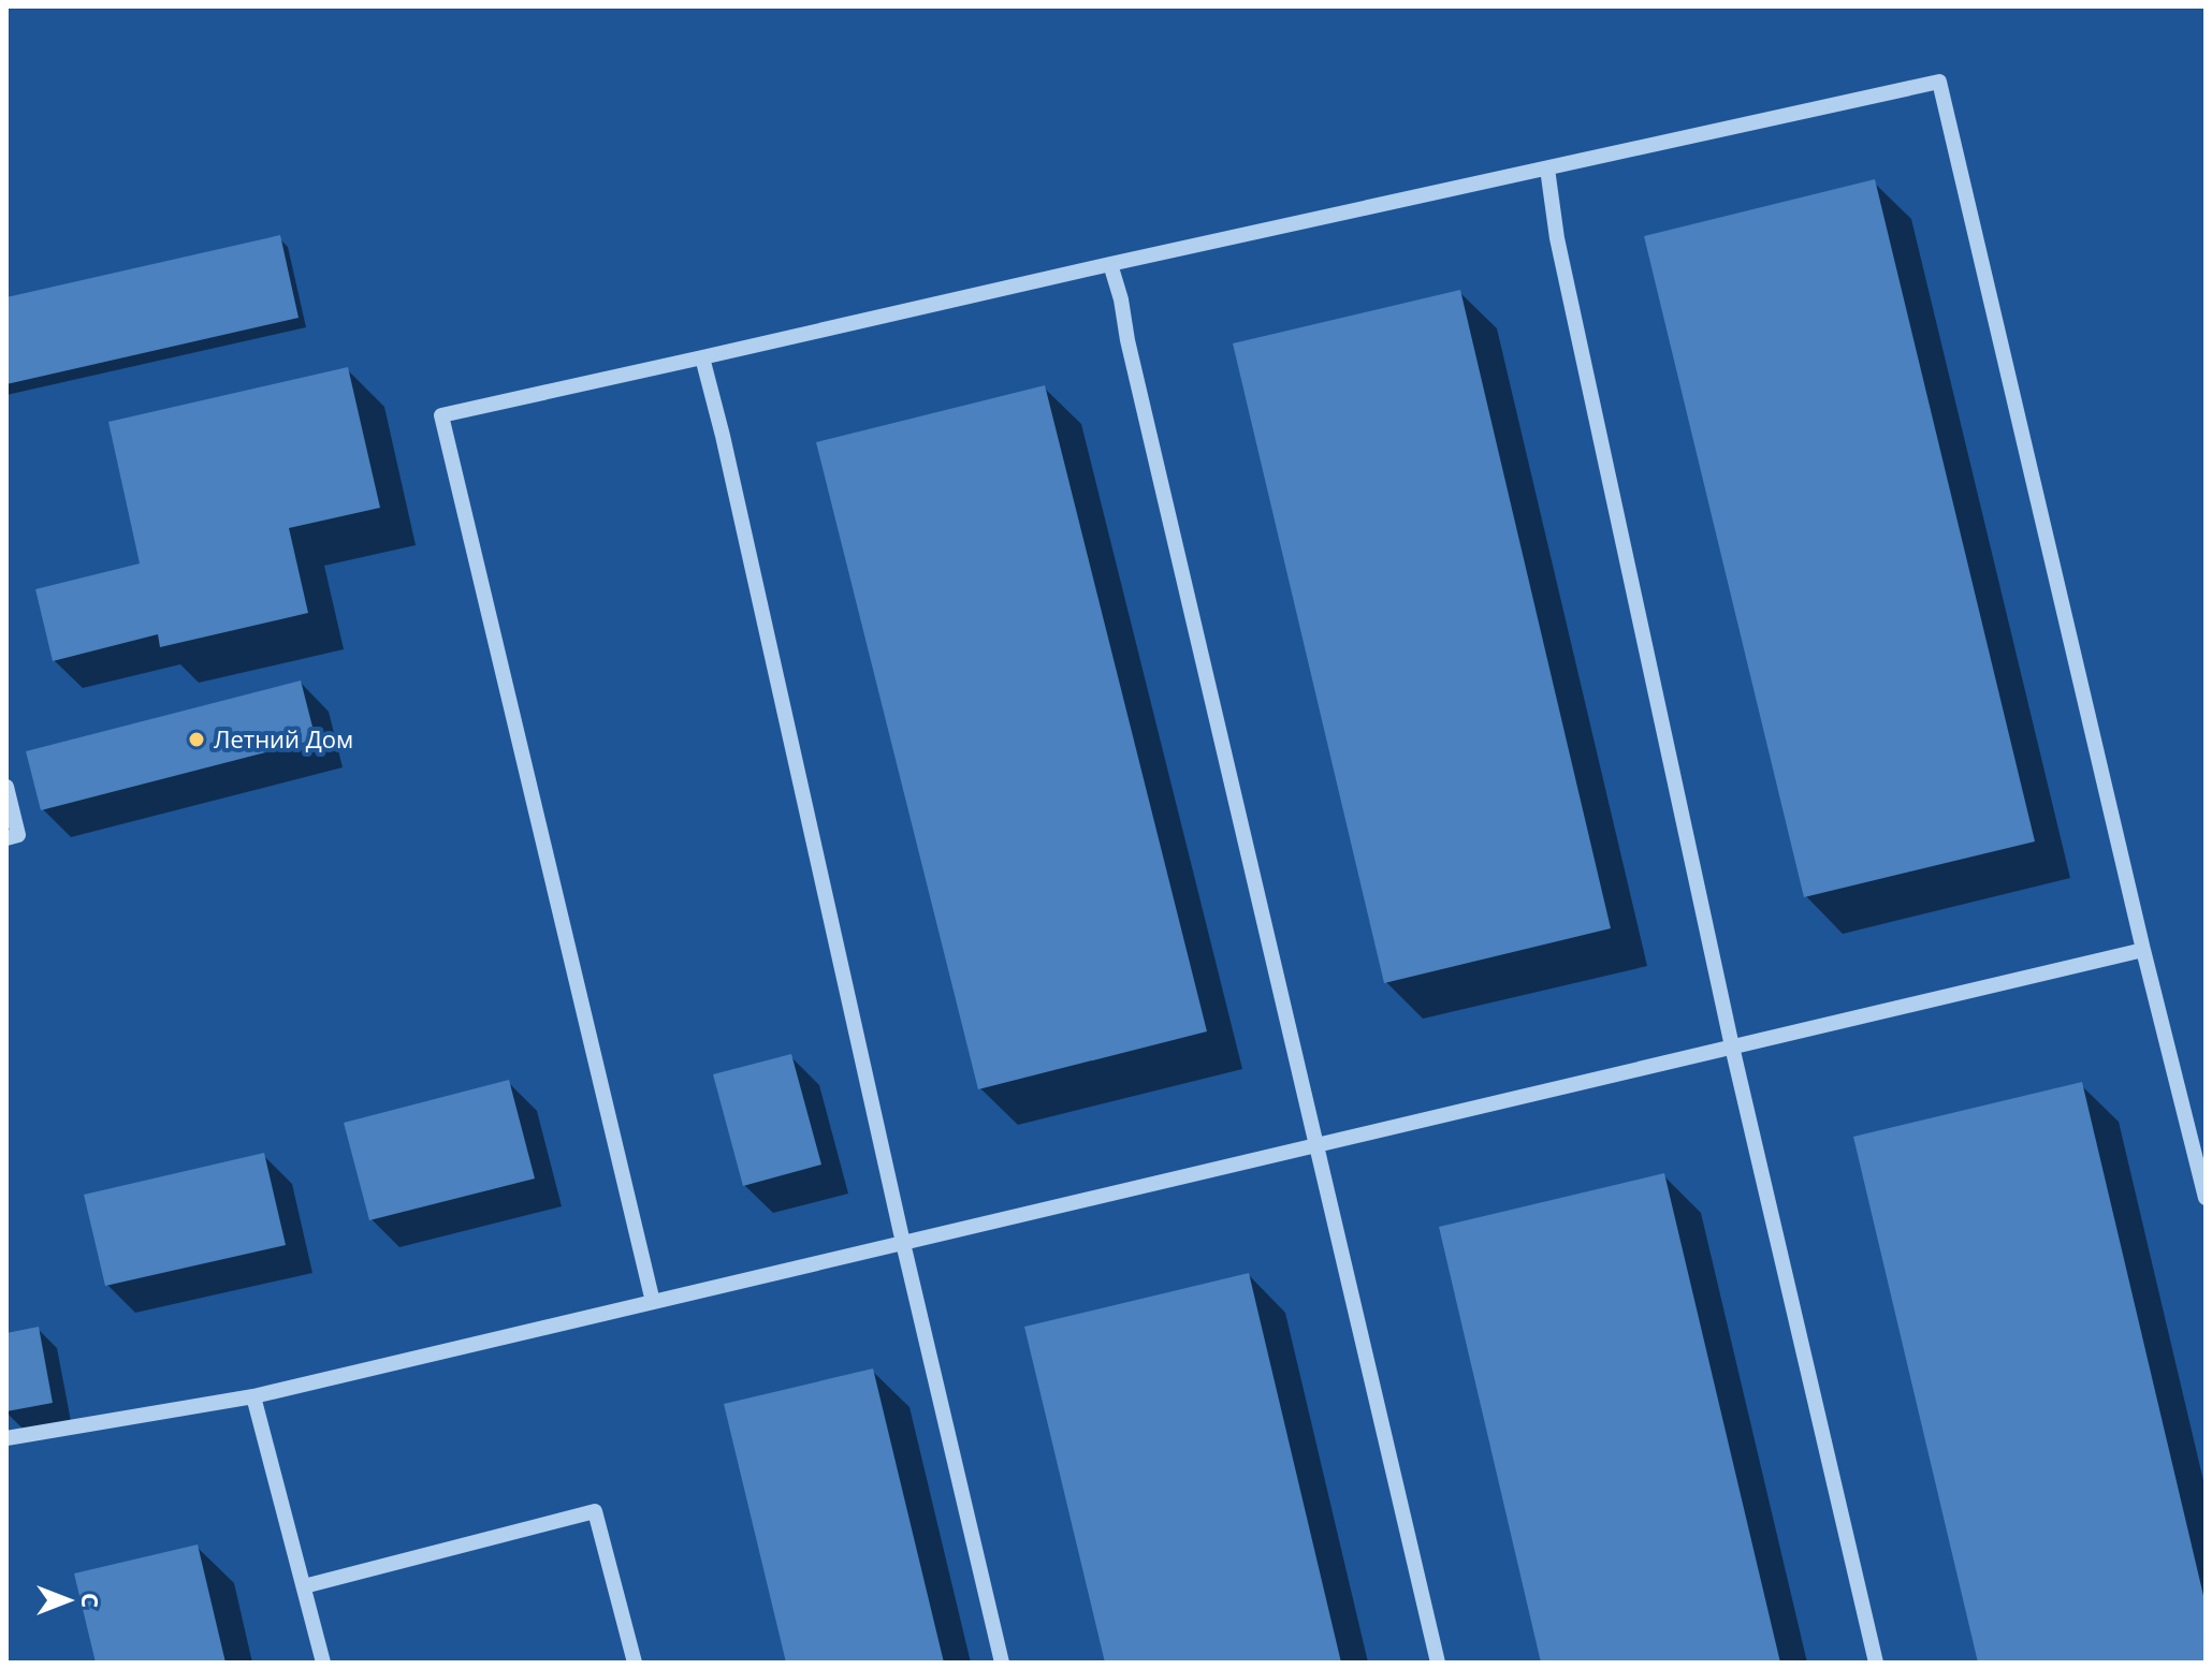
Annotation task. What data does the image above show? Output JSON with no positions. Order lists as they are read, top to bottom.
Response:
{
  "places": ["Летний Дом"],
  "north": "right"
}
